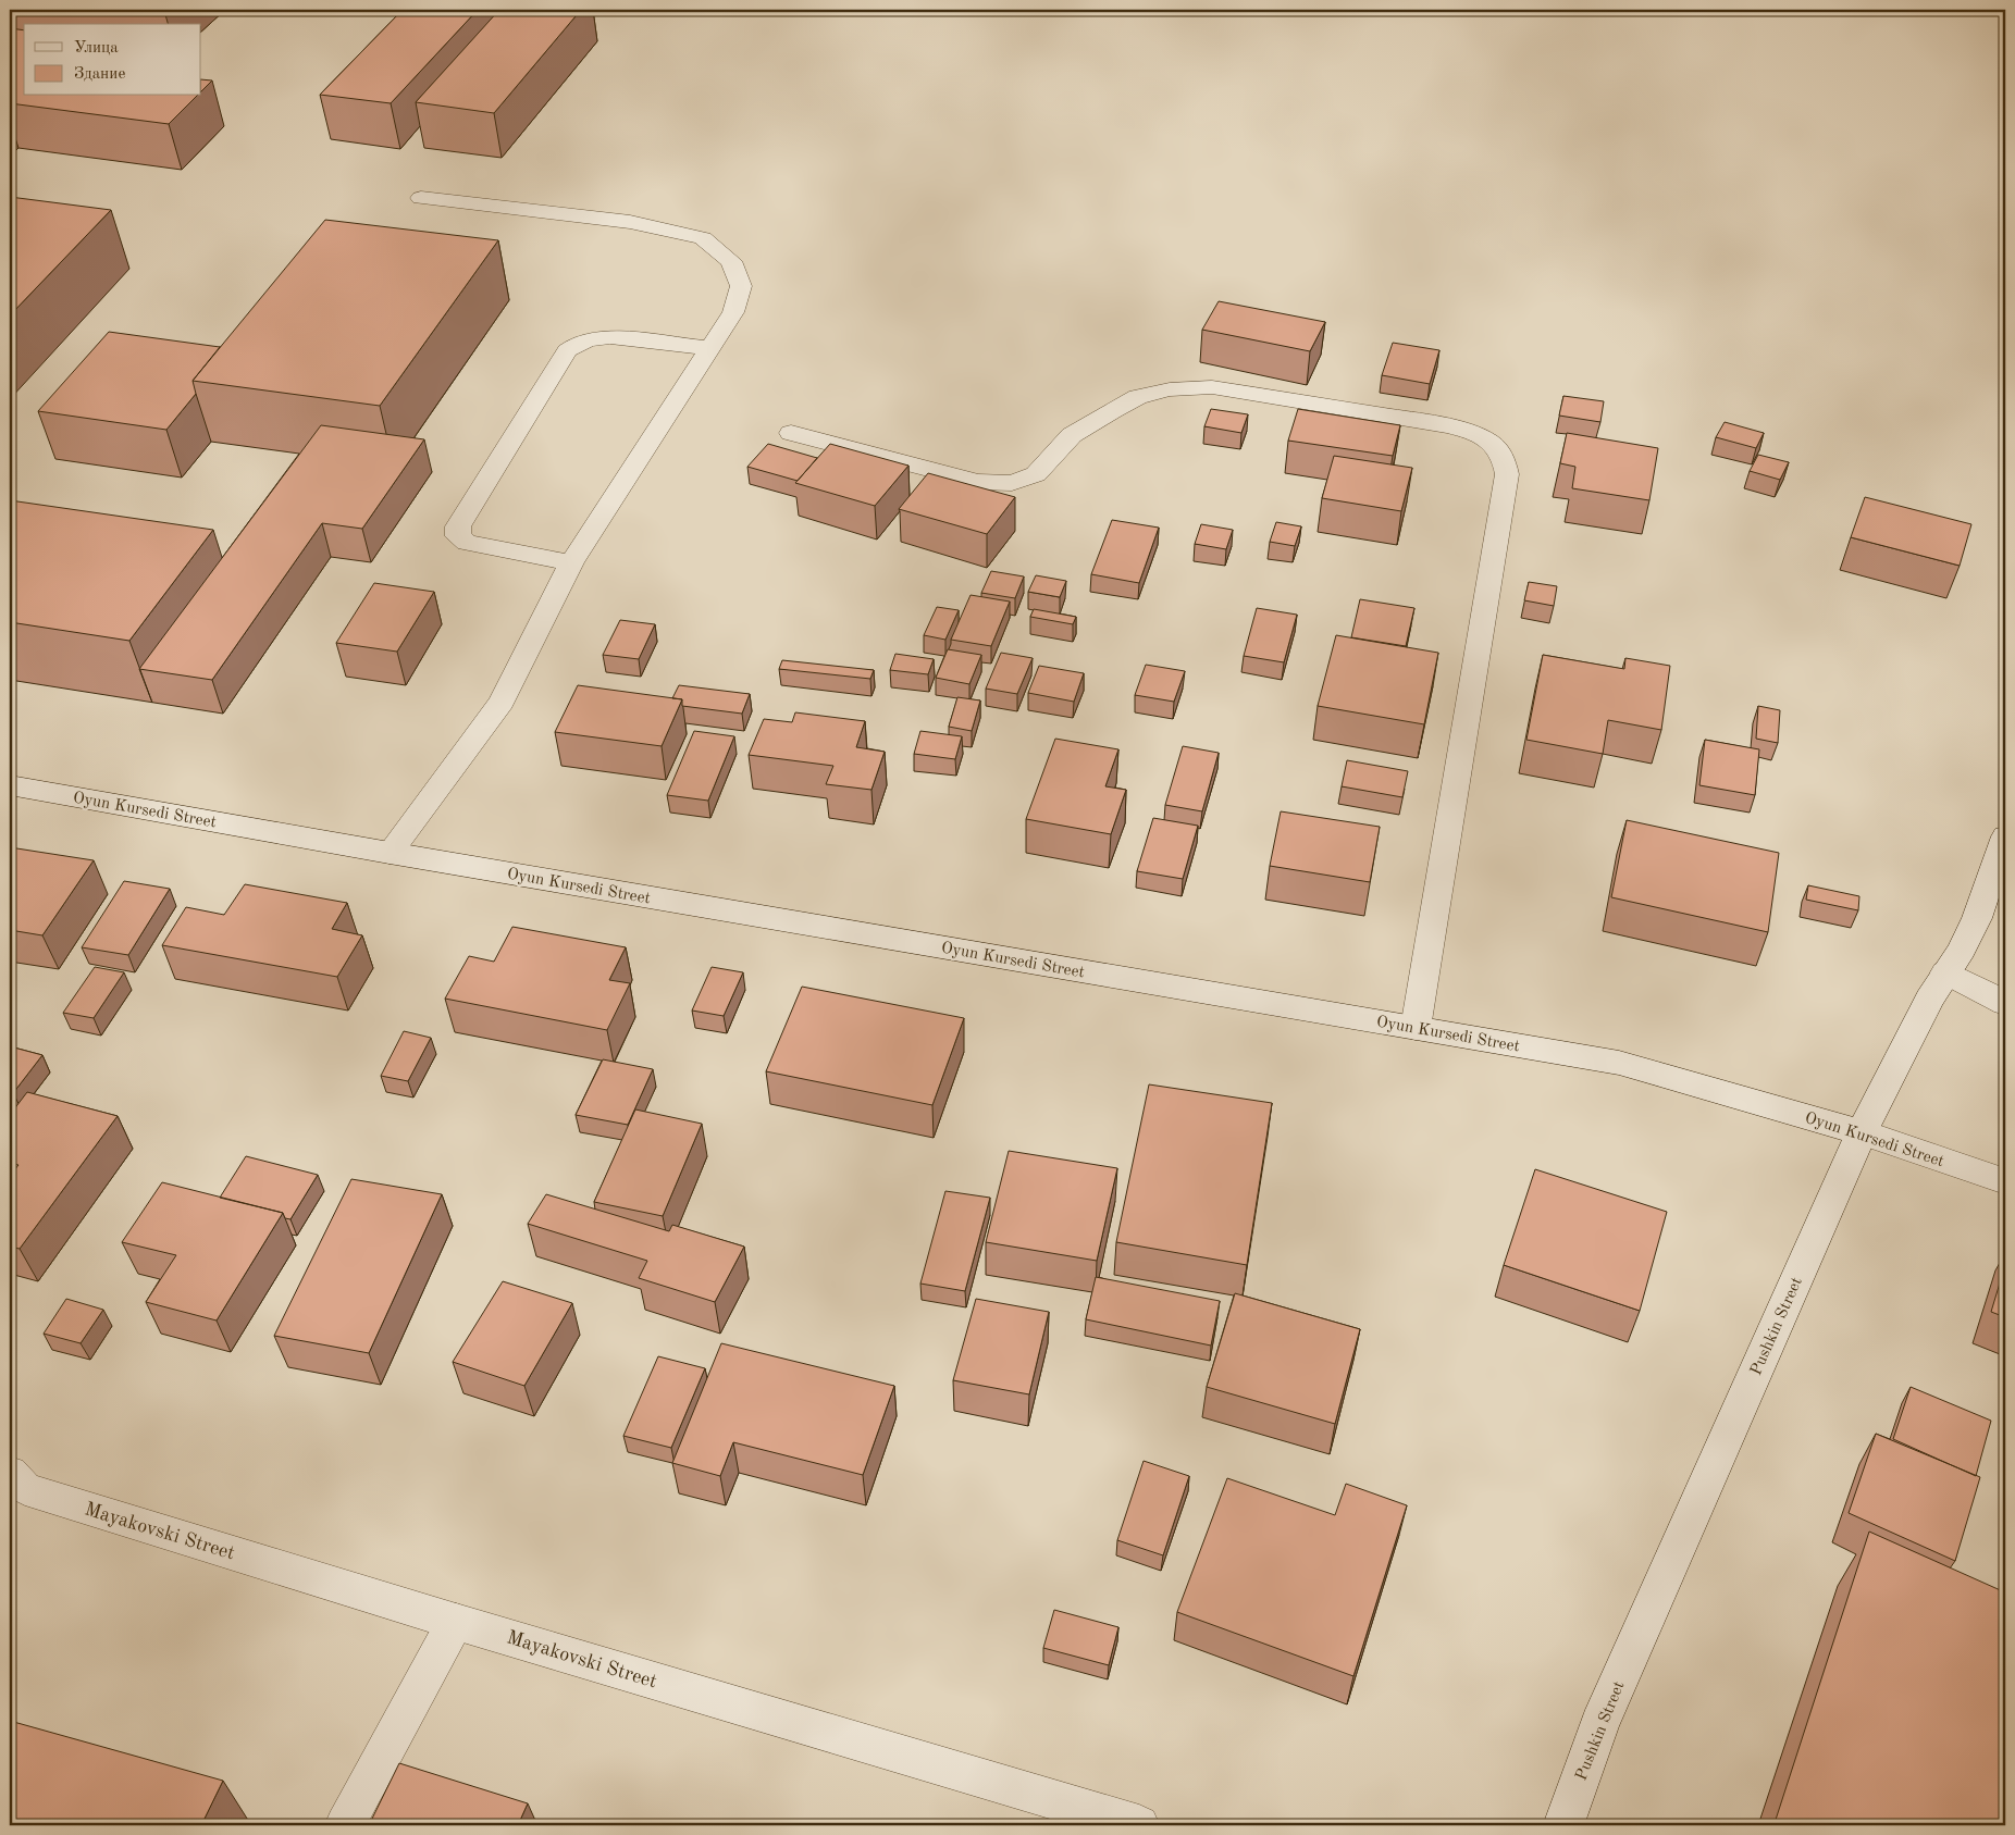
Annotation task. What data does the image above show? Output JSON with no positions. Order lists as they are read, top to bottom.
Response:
{
  "streets": {
    "street": ["Oyun Kursedi Street", "Pushkin Street", "Mayakovski Street"]
  },
  "crossings": [
    ["Oyun Kursedi Street", "Pushkin Street"]
  ],
  "legend": ["Улица", "Здание"]
}
